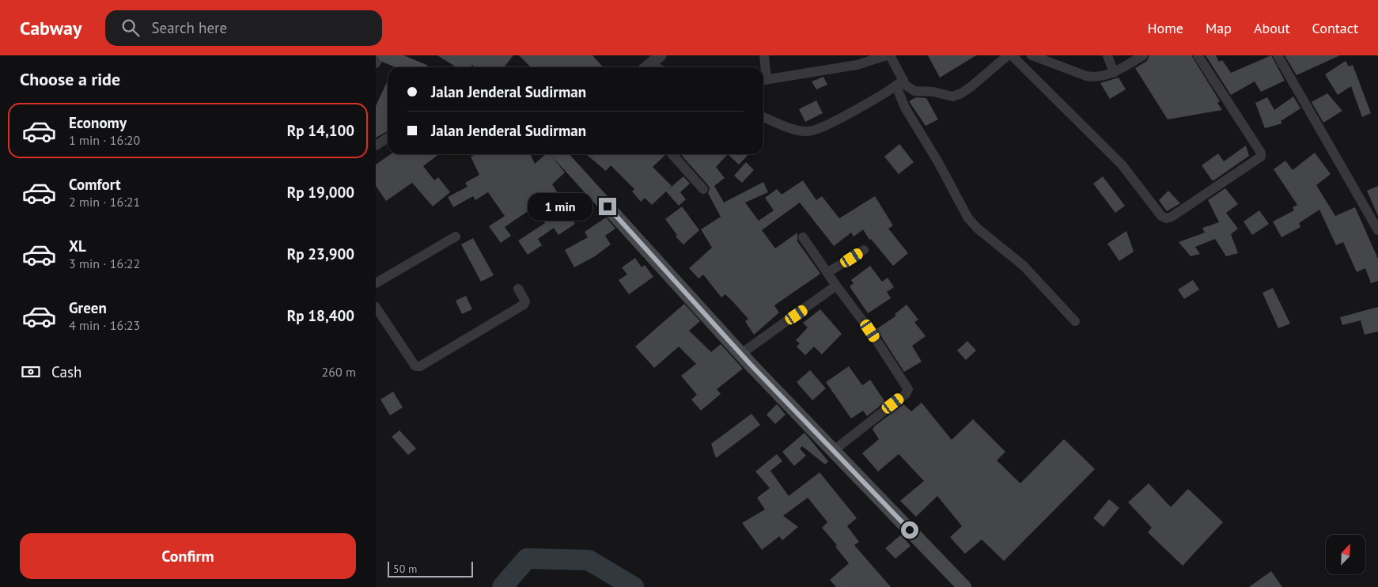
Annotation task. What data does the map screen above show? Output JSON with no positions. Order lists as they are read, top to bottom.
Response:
{
  "scale_bar": "50 m",
  "north": "top right",
  "page": {
    "header": "Cabway",
    "search": "Search here",
    "nav": [
      "Home",
      "Map",
      "About",
      "Contact"
    ],
    "heading": "Choose a ride",
    "banner": ["Jalan Jenderal Sudirman", "Jalan Jenderal Sudirman"],
    "list": [
      {
        "name": "Economy",
        "note": "1 min · 16:20",
        "value": "Rp 14,100"
      },
      {
        "name": "Comfort",
        "note": "2 min · 16:21",
        "value": "Rp 19,000"
      },
      {
        "name": "XL",
        "note": "3 min · 16:22",
        "value": "Rp 23,900"
      },
      {
        "name": "Green",
        "note": "4 min · 16:23",
        "value": "Rp 18,400"
      }
    ],
    "bubble": "1 min",
    "pay": ["Cash", "260 m"],
    "buttons": "Confirm",
    "scale": "50 m"
  }
}
